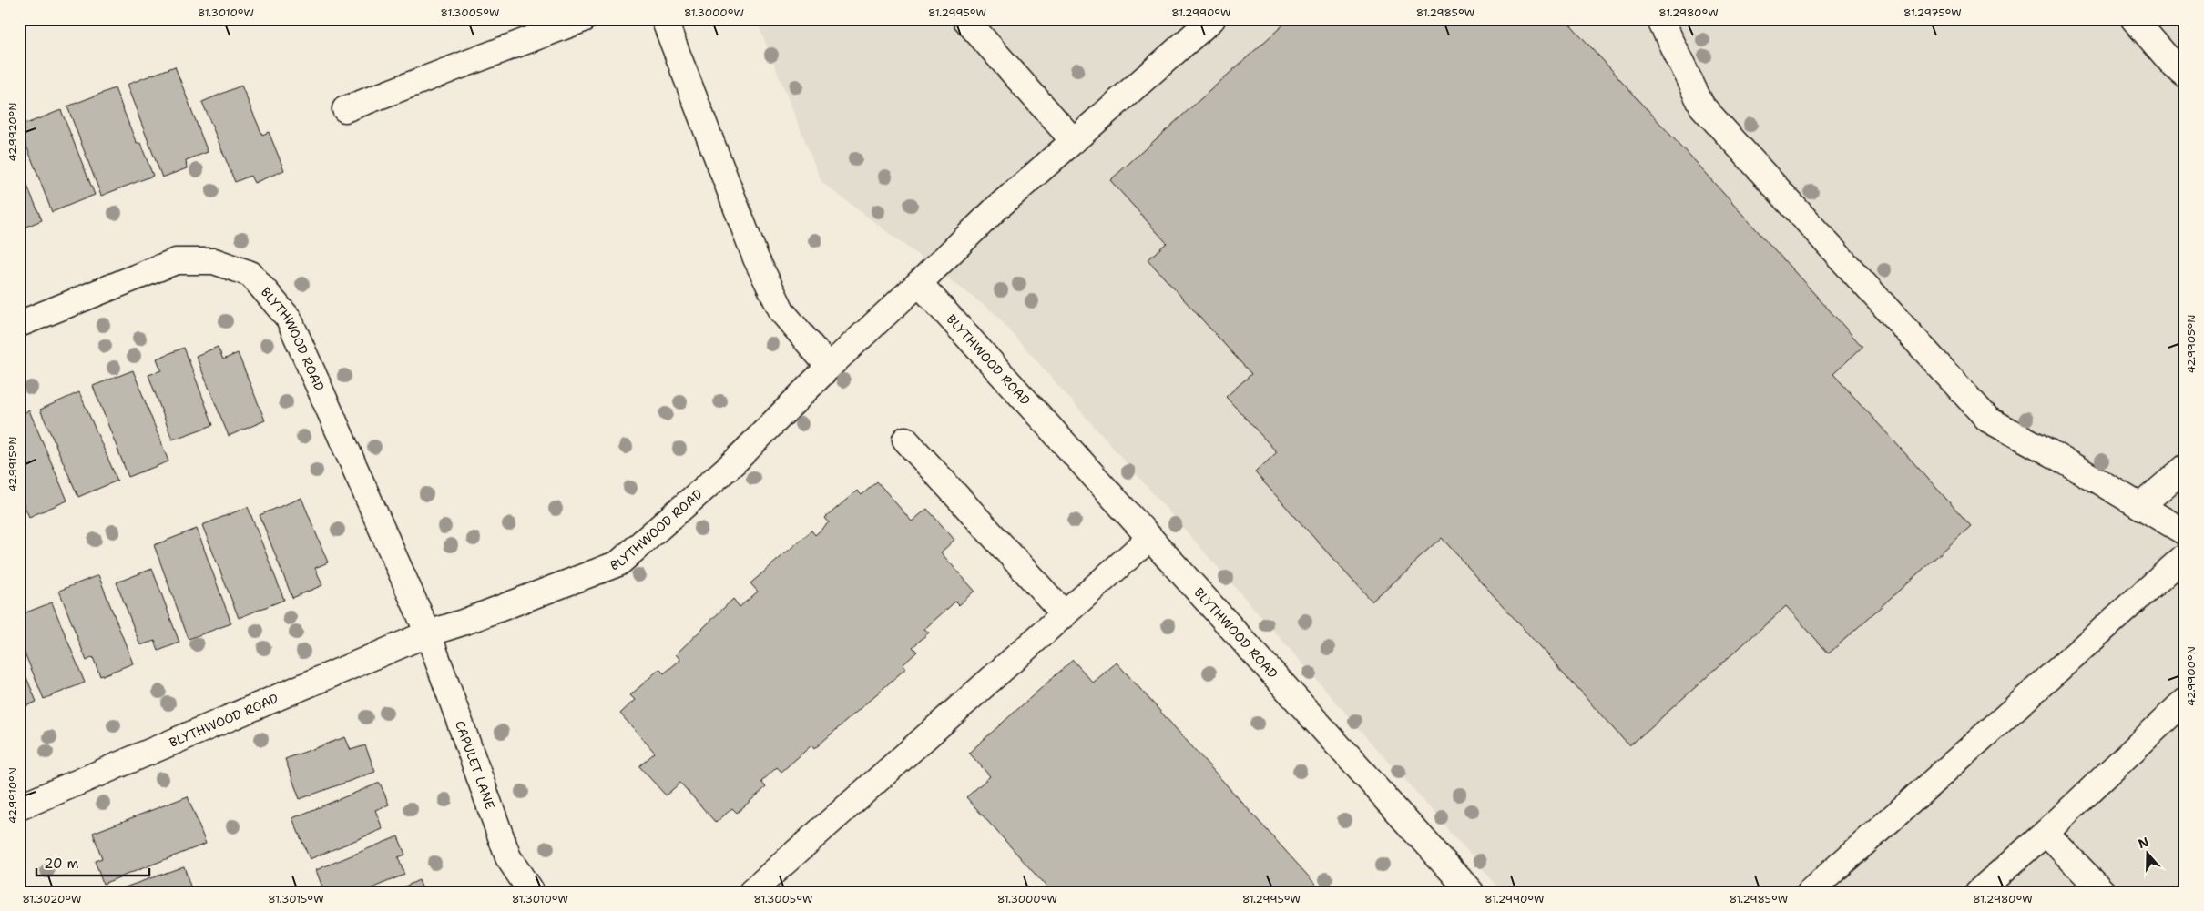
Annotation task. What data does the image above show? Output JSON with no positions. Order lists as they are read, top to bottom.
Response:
{
  "streets": {
    "street": ["BLYTHWOOD ROAD", "CAPULET LANE"]
  },
  "crossings": [
    ["BLYTHWOOD ROAD", "CAPULET LANE"]
  ],
  "scale_bar": "20 m",
  "north": "top",
  "coordinates": [
    "81.3010°W",
    "81.3005°W",
    "81.3000°W",
    "81.2995°W",
    "81.2990°W",
    "81.2985°W",
    "81.2980°W",
    "81.2975°W",
    "42.9920°N",
    "42.9905°N",
    "42.9915°N",
    "42.9900°N",
    "42.9910°N",
    "81.3020°W",
    "81.3015°W"
  ]
}
